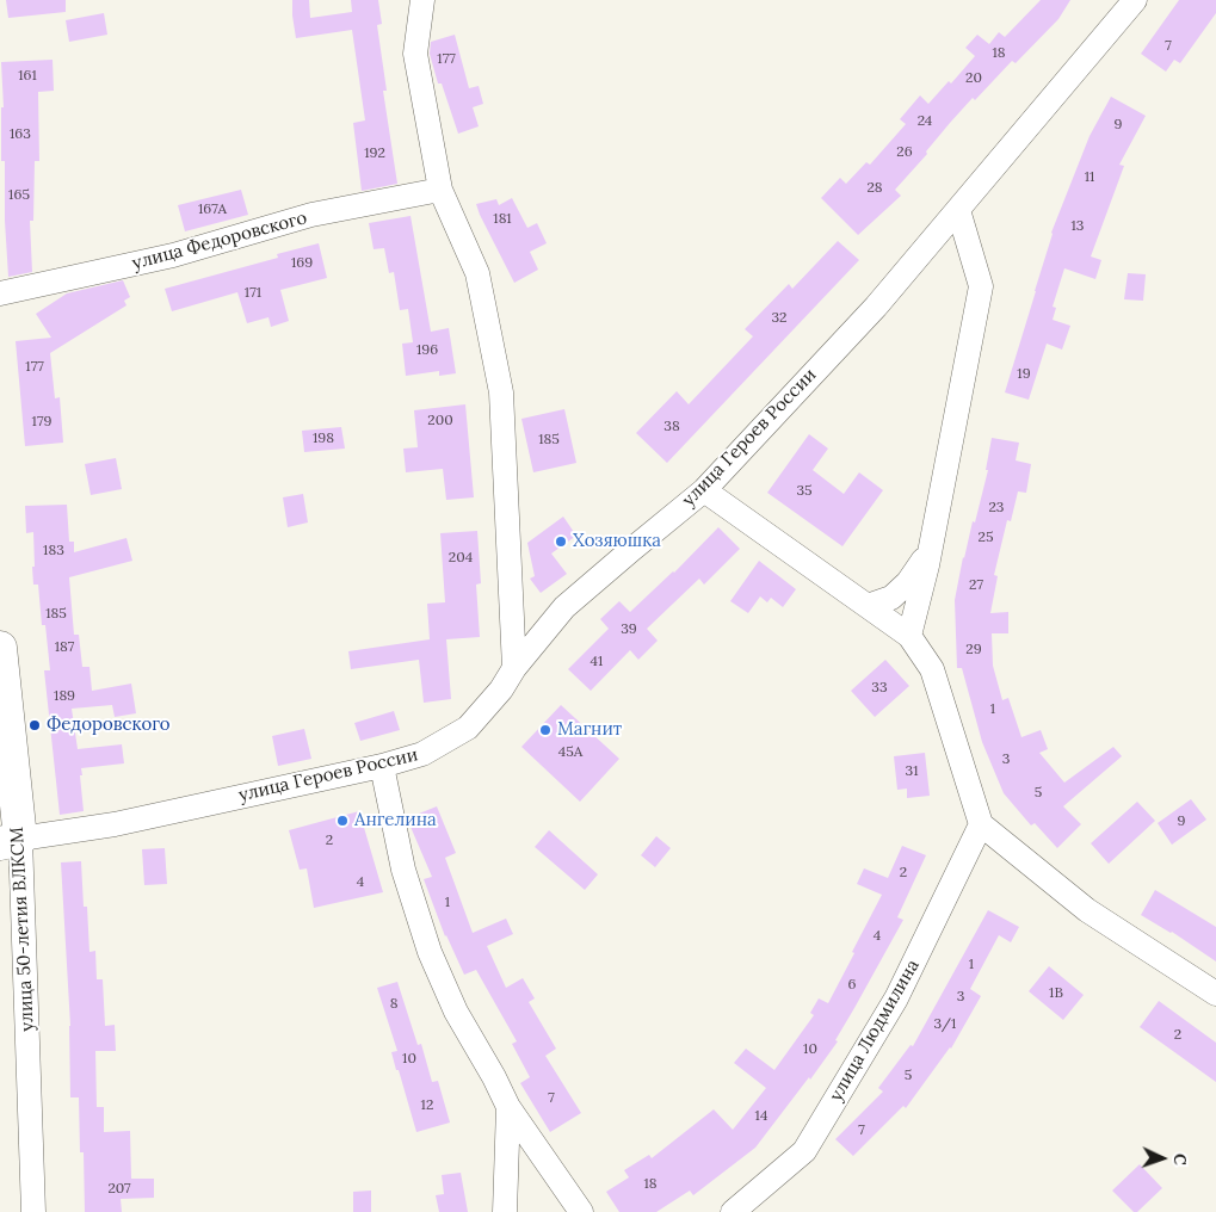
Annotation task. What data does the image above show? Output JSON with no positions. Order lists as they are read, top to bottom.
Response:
{
  "streets": {
    "street": [
      "улица Федоровского",
      "улица Героев России",
      "улица 50-летия ВЛКСМ",
      "улица Людмилина"
    ]
  },
  "crossings": [
    ["улица Героев России", "улица 50-летия ВЛКСМ"]
  ],
  "places": [
    "Хозяюшка",
    "Федоровского",
    "Магнит",
    "Ангелина"
  ],
  "house_numbers": [
    "7",
    "18",
    "177",
    "161",
    "20",
    "24",
    "9",
    "163",
    "26",
    "192",
    "11",
    "28",
    "165",
    "167А",
    "181",
    "13",
    "169",
    "171",
    "32",
    "196",
    "177",
    "19",
    "200",
    "179",
    "38",
    "198",
    "185",
    "35",
    "23",
    "25",
    "183",
    "204",
    "27",
    "185",
    "39",
    "187",
    "29",
    "41",
    "33",
    "189",
    "1",
    "45А",
    "3",
    "31",
    "5",
    "9",
    "2",
    "2",
    "4",
    "1",
    "4",
    "1",
    "6",
    "1В",
    "3",
    "8",
    "3/1",
    "2",
    "10",
    "10",
    "5",
    "7",
    "12",
    "14",
    "7",
    "18",
    "207"
  ],
  "north": "right"
}
